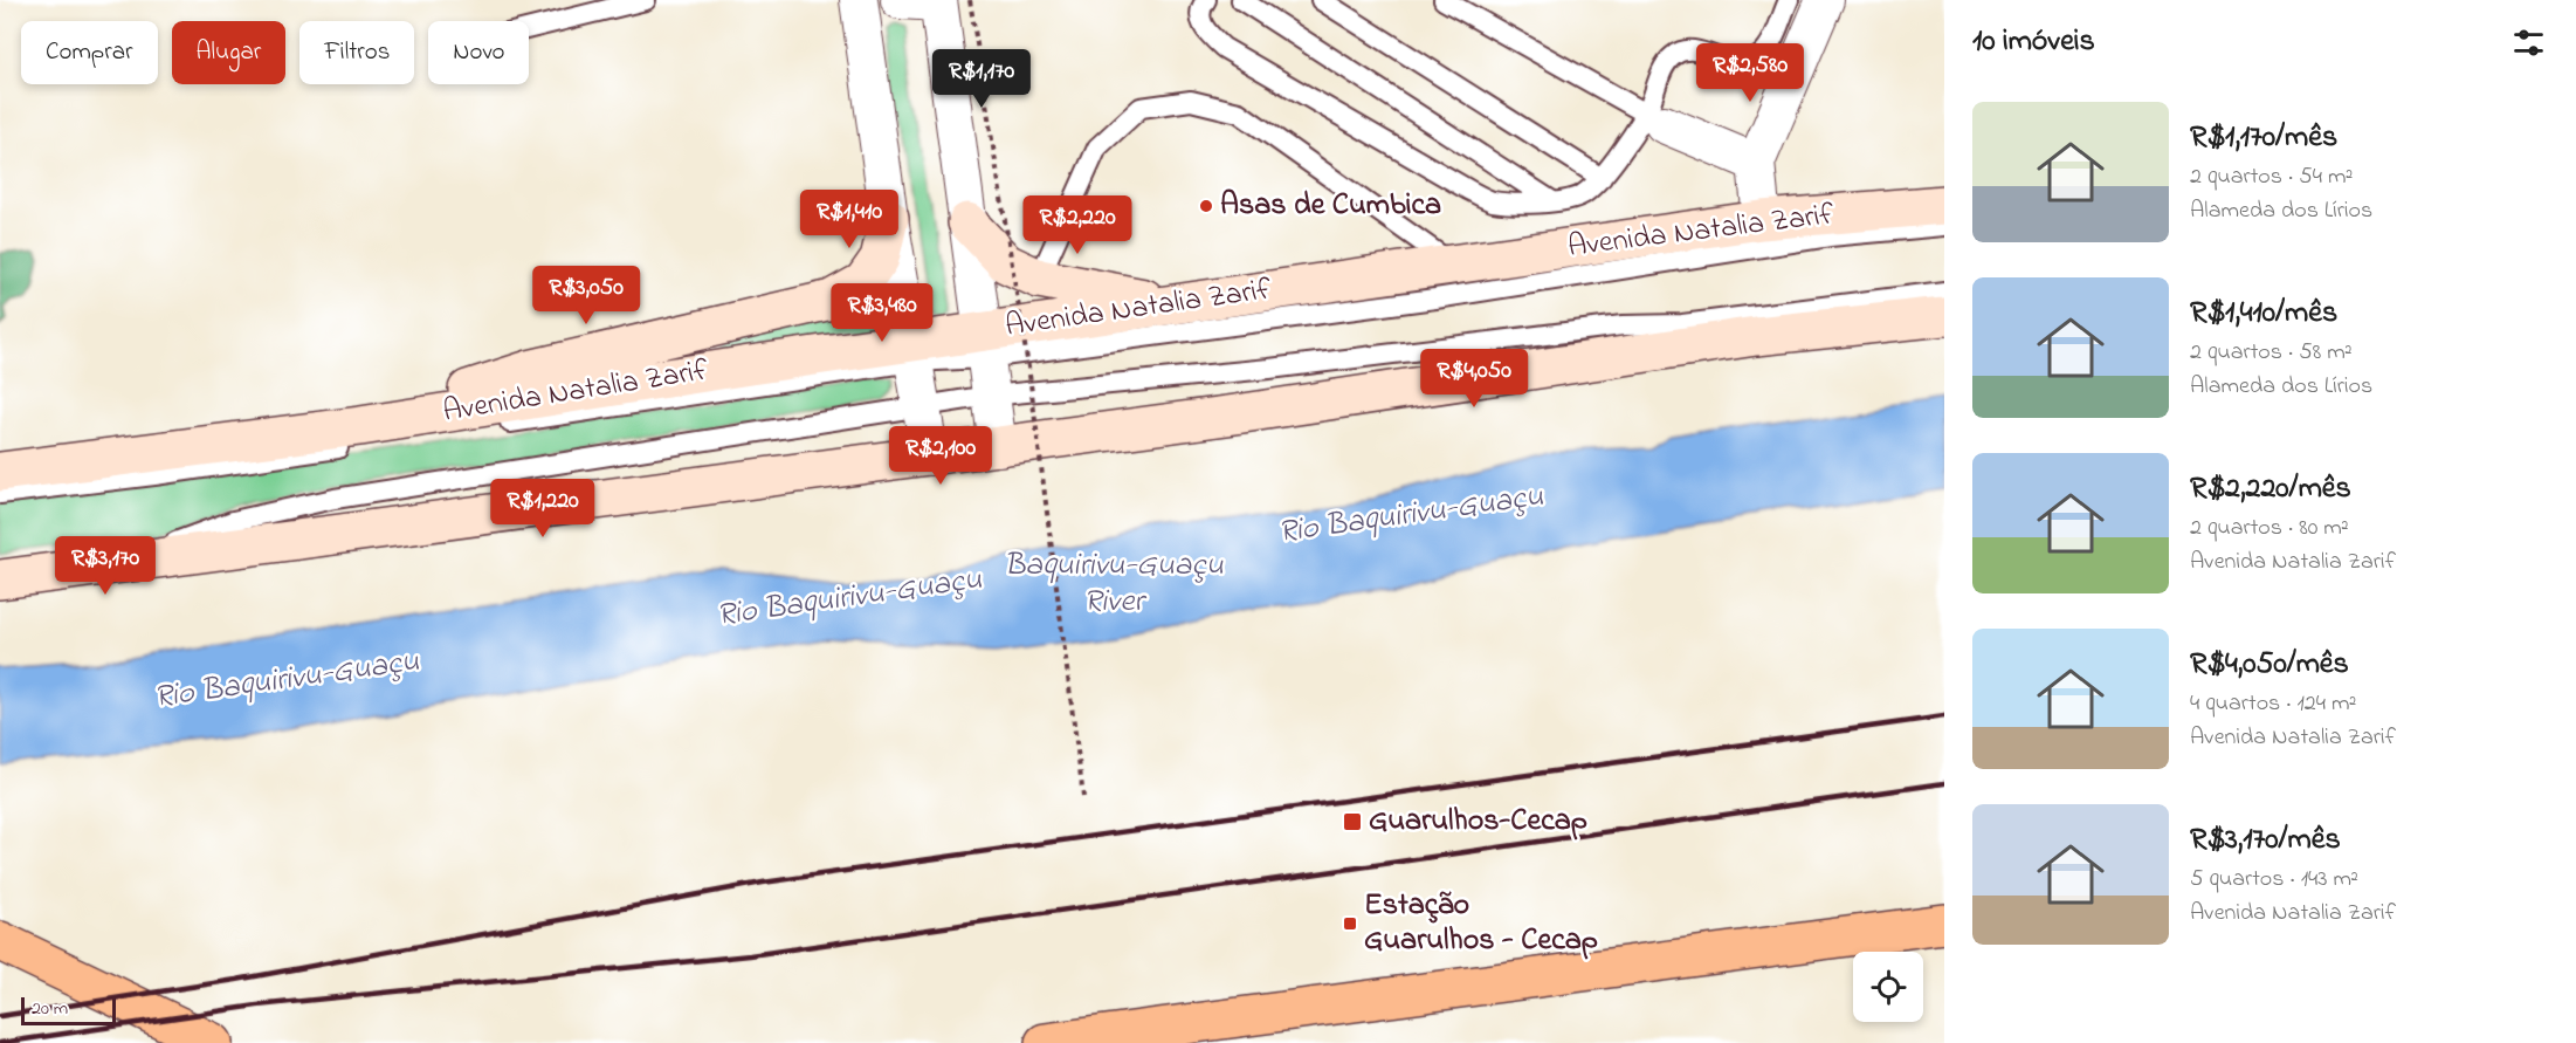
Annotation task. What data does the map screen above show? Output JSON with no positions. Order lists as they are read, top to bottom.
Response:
{
  "streets": {
    "main road": ["Avenida Natalia Zarif"]
  },
  "water": ["Rio Baquirivu-Guaçu", "Baquirivu-Guaçu River"],
  "places": {
    "other": ["Asas de Cumbica"],
    "transit": ["Guarulhos-Cecap", "Estação Guarulhos - Cecap"]
  },
  "scale_bar": "20 m",
  "page": {
    "heading": "10 imóveis",
    "chip": [
      "Comprar",
      "Alugar",
      "Filtros",
      "Novo"
    ],
    "price": [
      "R$2,580",
      "R$1,170",
      "R$1,410",
      "R$2,220",
      "R$3,050",
      "R$3,480",
      "R$4,050",
      "R$2,100",
      "R$1,220",
      "R$3,170"
    ],
    "list": [
      {
        "name": "R$1,170/mês",
        "note": "2 quartos · 54 m² · Alameda dos Lírios"
      },
      {
        "name": "R$1,410/mês",
        "note": "2 quartos · 58 m² · Alameda dos Lírios"
      },
      {
        "name": "R$2,220/mês",
        "note": "2 quartos · 80 m² · Avenida Natalia Zarif"
      },
      {
        "name": "R$4,050/mês",
        "note": "4 quartos · 124 m² · Avenida Natalia Zarif"
      },
      {
        "name": "R$3,170/mês",
        "note": "5 quartos · 143 m² · Avenida Natalia Zarif"
      }
    ],
    "scale": "20 m"
  }
}
